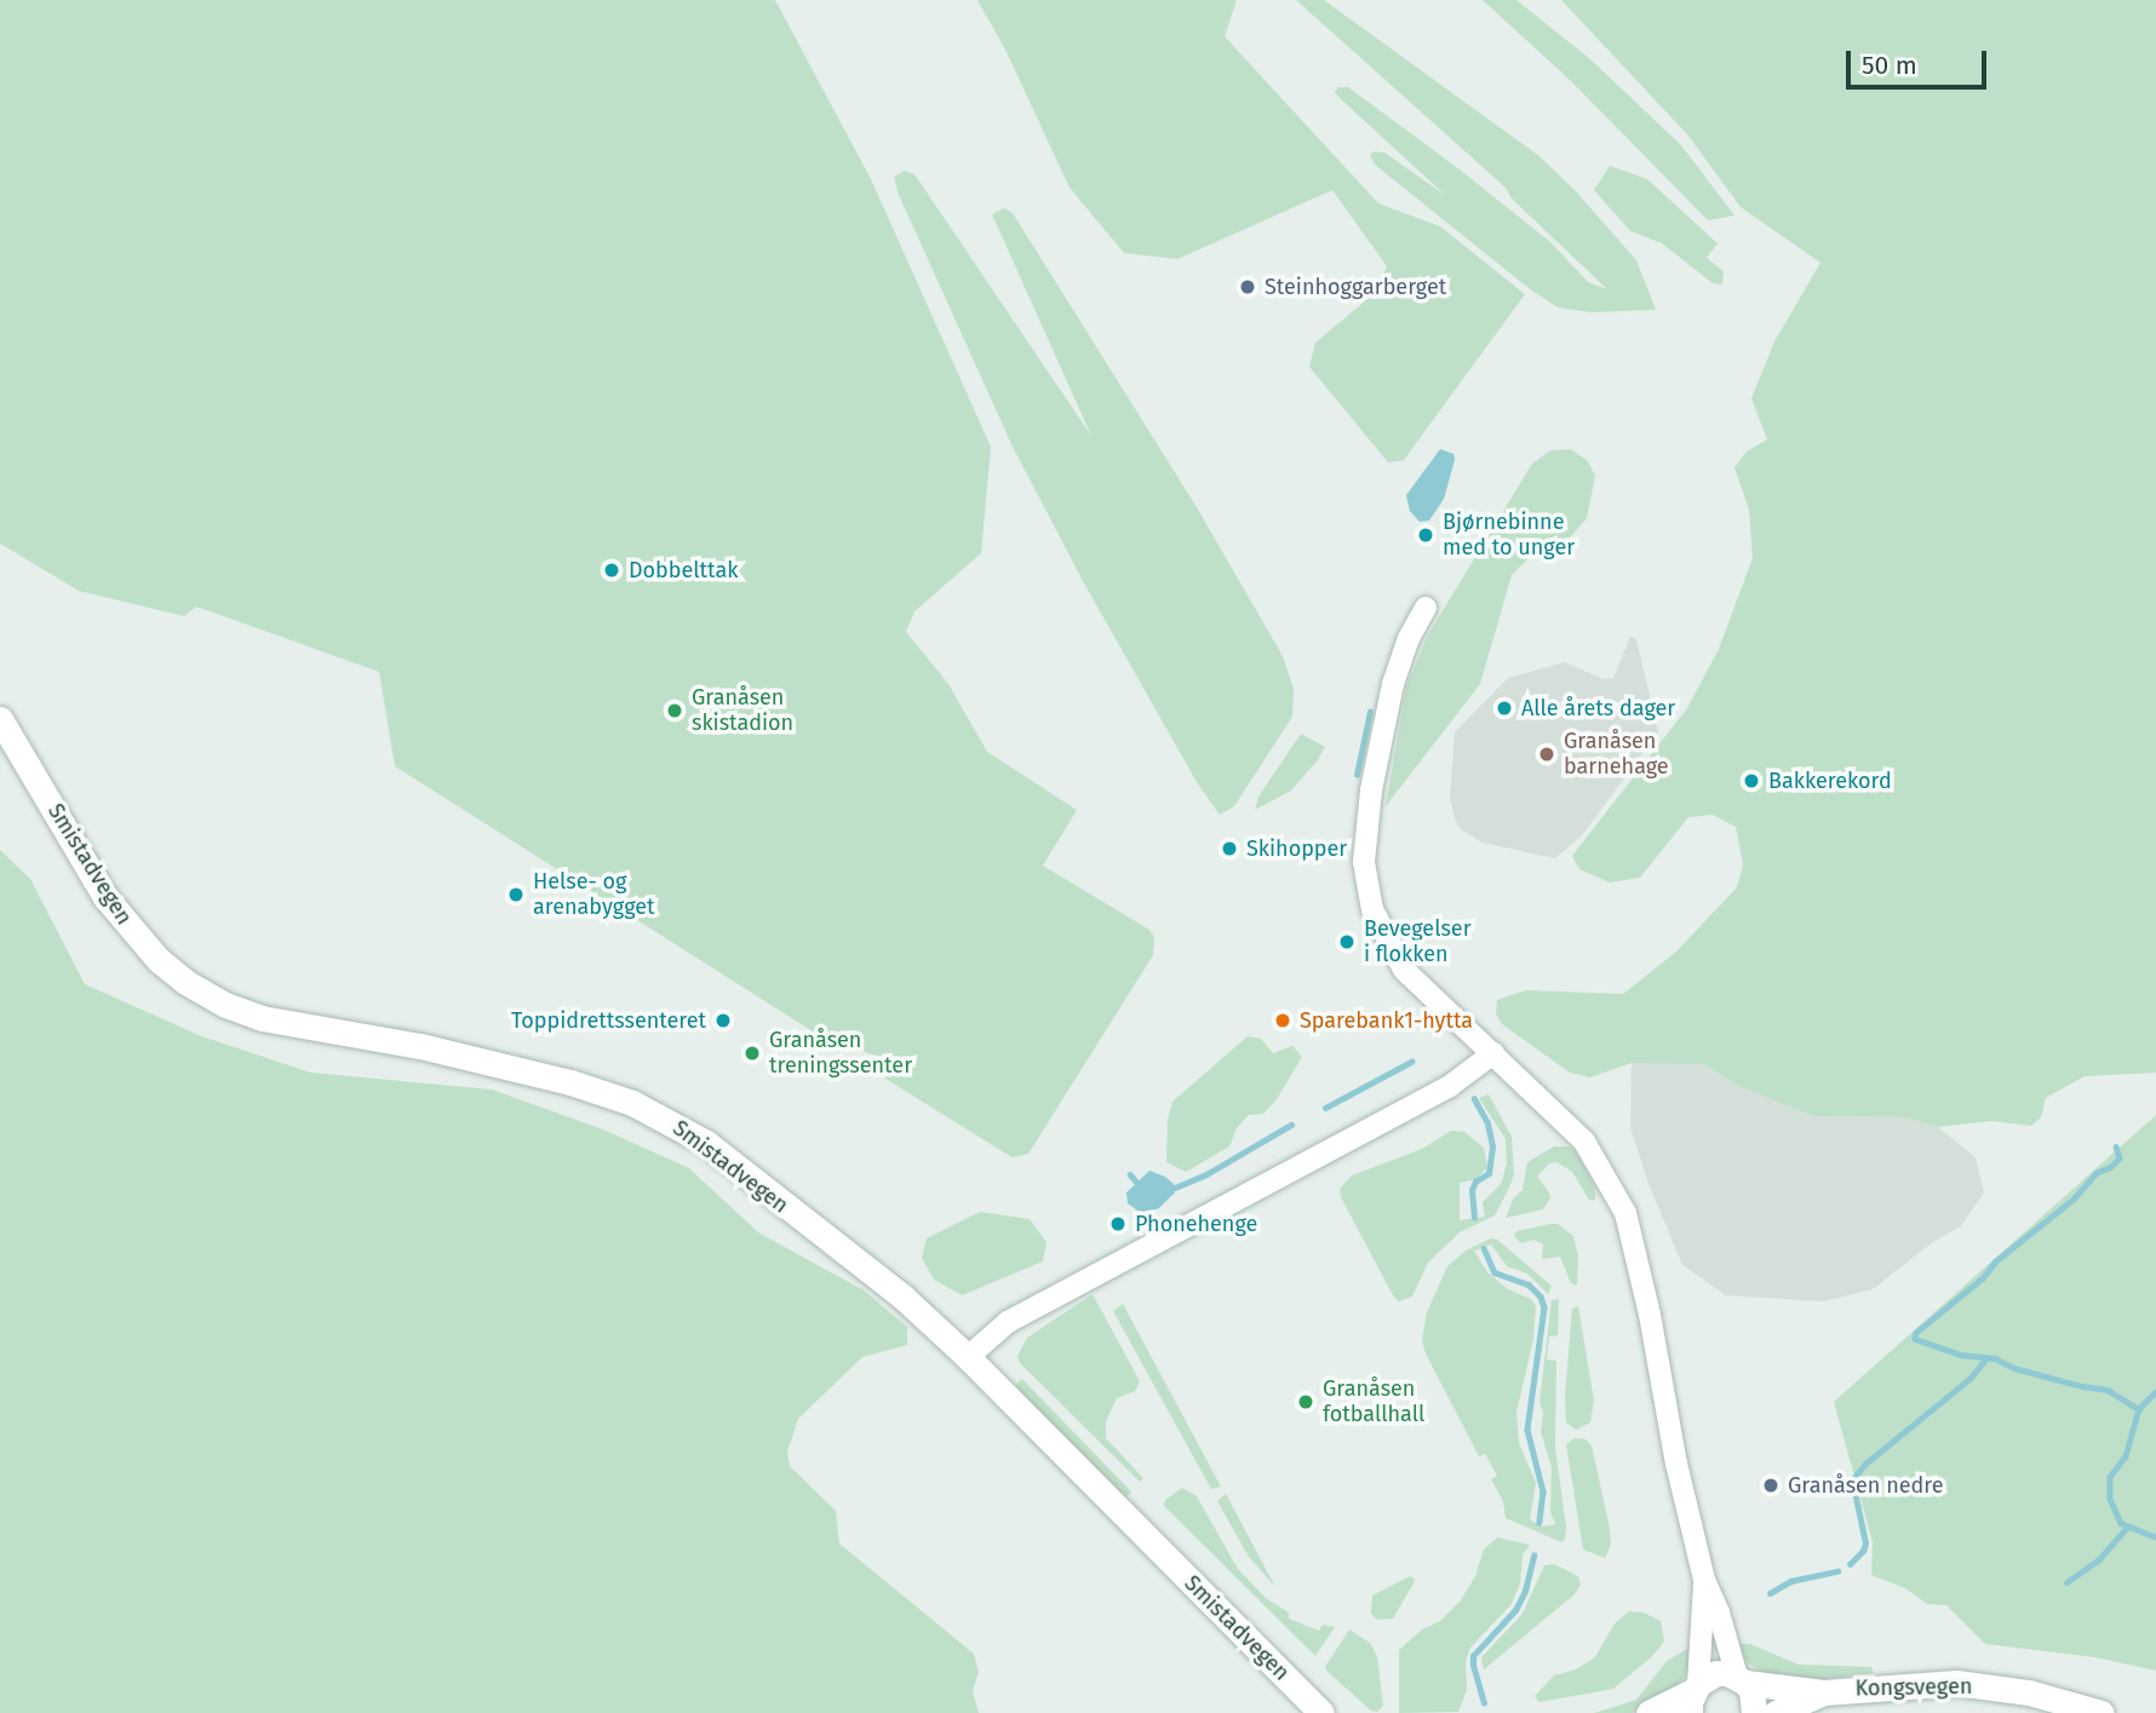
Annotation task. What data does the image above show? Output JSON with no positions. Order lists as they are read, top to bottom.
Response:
{
  "streets": {
    "street": ["Smistadvegen", "Kongsvegen"]
  },
  "places": [
    "Steinhoggarberget",
    "Bjørnebinne med to unger",
    "Dobbelttak",
    "Alle årets dager",
    "Granåsen skistadion",
    "Granåsen barnehage",
    "Bakkerekord",
    "Skihopper",
    "Helse- og arenabygget",
    "Bevegelser i flokken",
    "Toppidrettssenteret",
    "Sparebank1-hytta",
    "Granåsen treningssenter",
    "Phonehenge",
    "Granåsen fotballhall",
    "Granåsen nedre"
  ],
  "scale_bar": "50 m"
}
